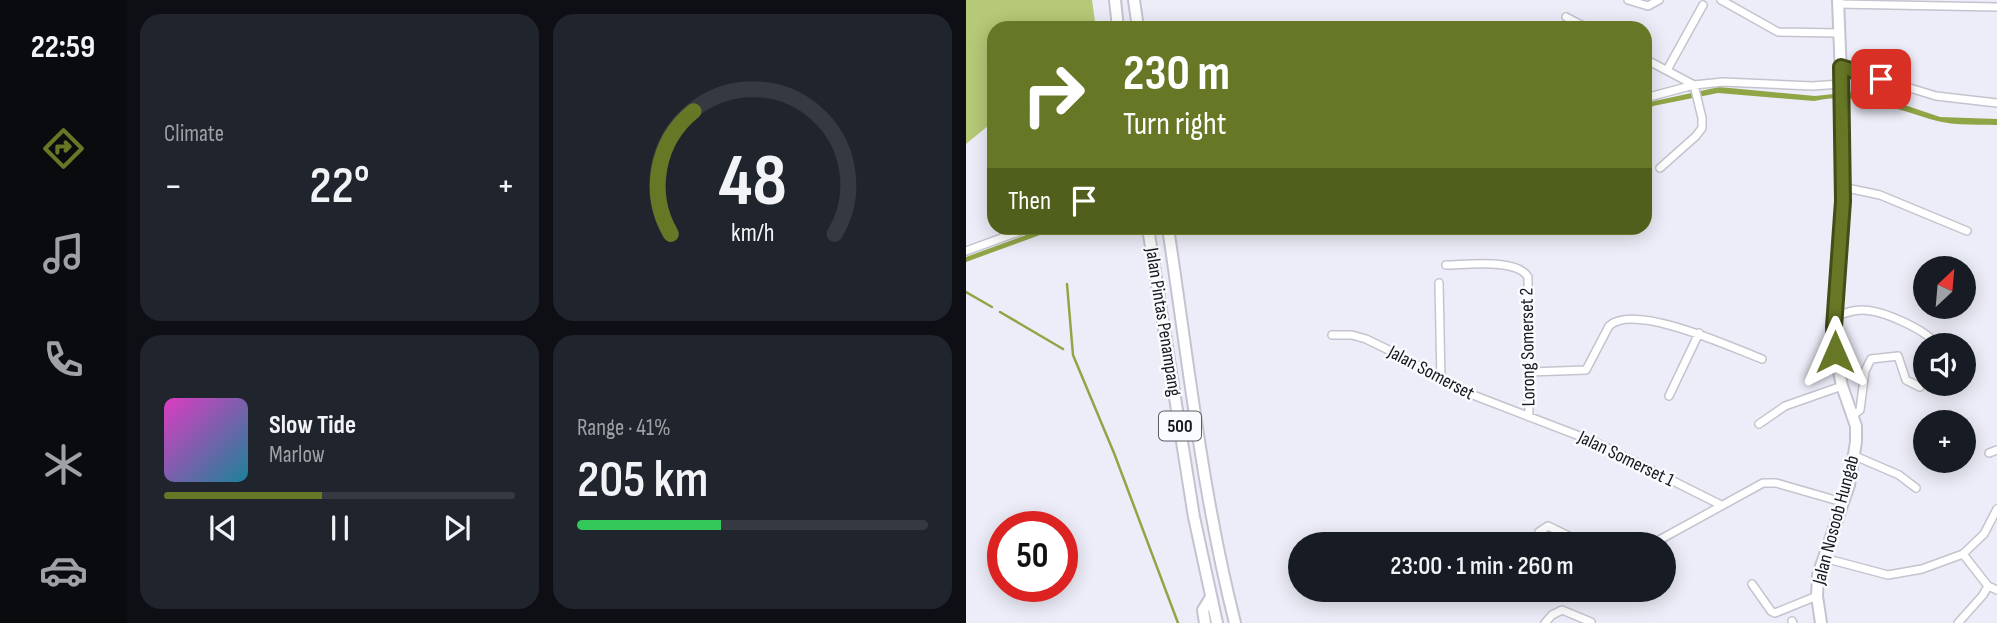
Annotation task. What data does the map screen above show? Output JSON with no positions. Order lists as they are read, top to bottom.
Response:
{
  "streets": {
    "main road": ["Jalan Pintas Penampang", "500", "Jalan Nosoob Hungab"],
    "street": ["Lorong Somerset 2", "Jalan Somerset", "Jalan Somerset 1"]
  },
  "crossings": [
    ["Lorong Somerset 2", "Jalan Somerset"],
    ["Lorong Somerset 2", "Jalan Somerset 1"],
    ["Jalan Somerset", "Jalan Somerset 1"]
  ],
  "north": "top right",
  "page": {
    "tabs": "22:59",
    "tile": [
      "Climate",
      ["Range · 41%", "205 km"]
    ],
    "turn": ["230 m", "Turn right"],
    "heat": ["−", "22°", "+"],
    "then": "Then",
    "map_buttons": "+",
    "song": ["Slow Tide", "Marlow"],
    "limit": "50",
    "trip": "23:00 · 1 min · 260 m",
    "gauge": ["48", "km/h"]
  }
}
